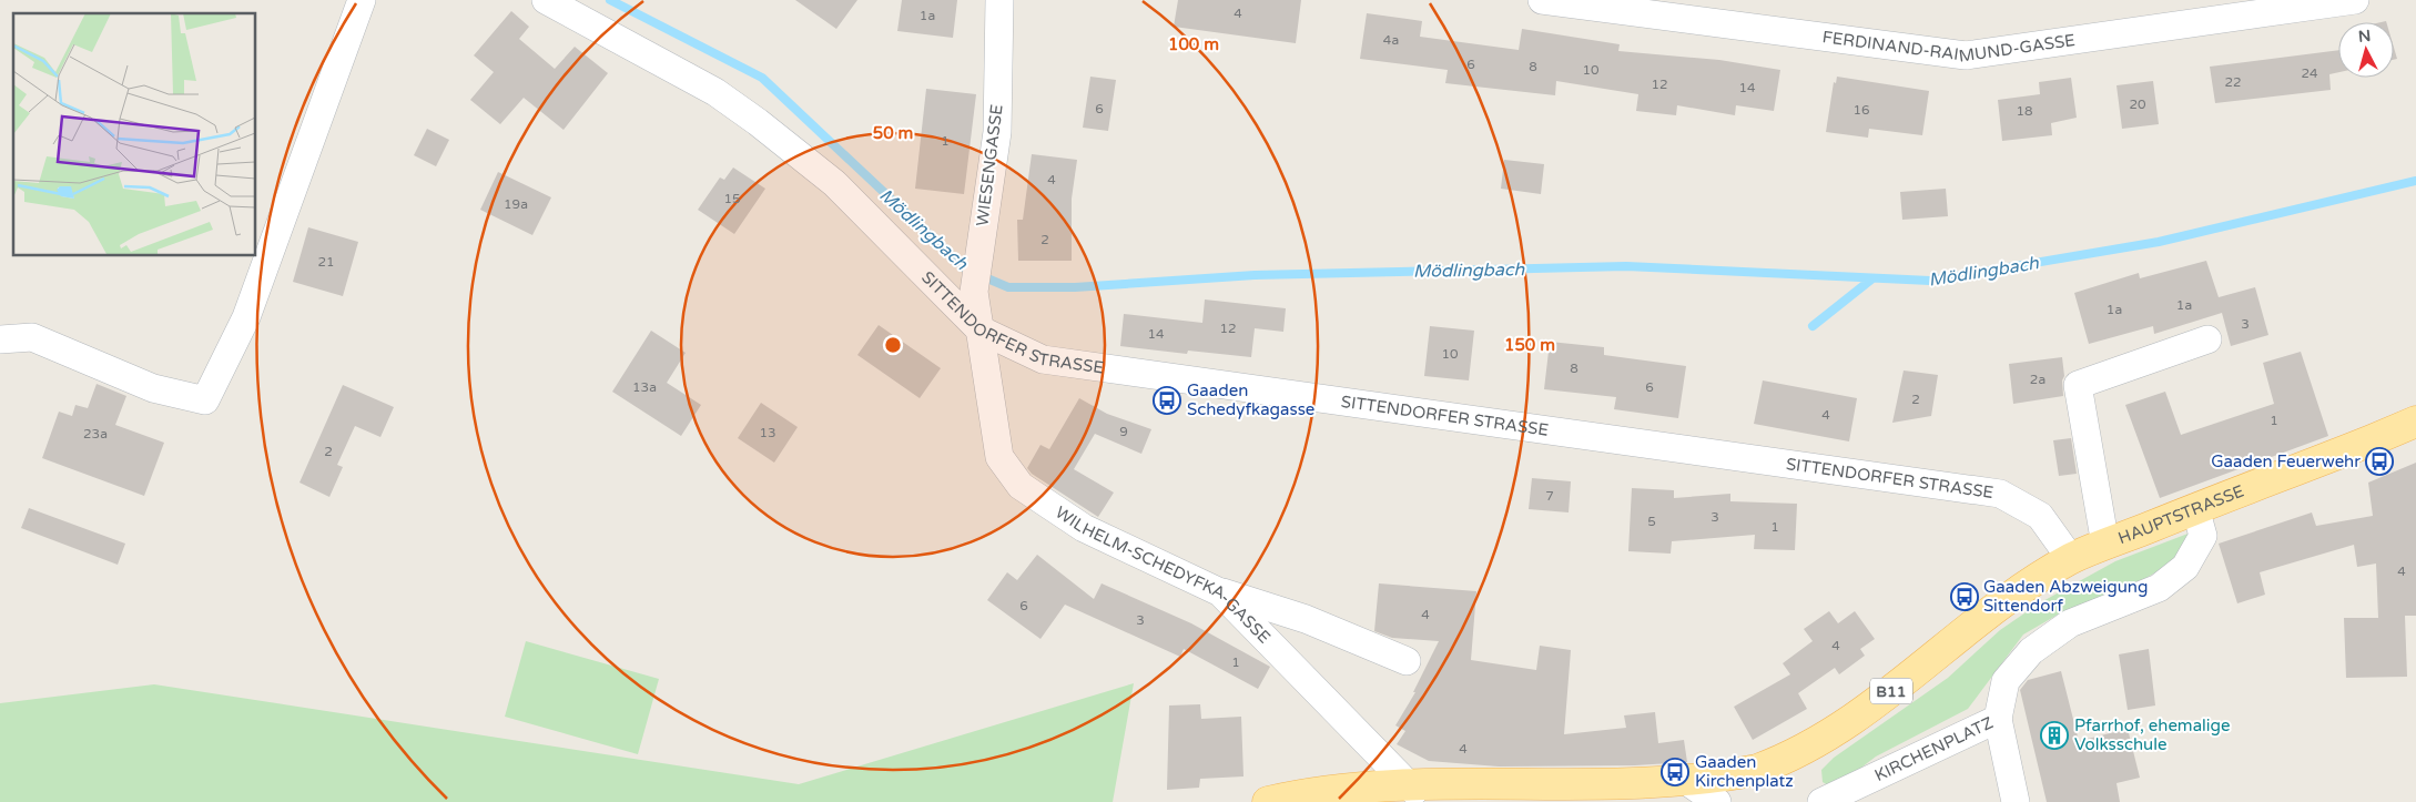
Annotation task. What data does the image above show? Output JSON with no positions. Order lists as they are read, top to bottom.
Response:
{
  "streets": {
    "main road": ["HAUPTSTRASSE", "B11"],
    "street": [
      "FERDINAND-RAIMUND-GASSE",
      "WIESENGASSE",
      "SITTENDORFER STRASSE",
      "WILHELM-SCHEDYFKA-GASSE",
      "KIRCHENPLATZ"
    ]
  },
  "crossings": [
    ["WIESENGASSE", "SITTENDORFER STRASSE"],
    ["WIESENGASSE", "WILHELM-SCHEDYFKA-GASSE"],
    ["SITTENDORFER STRASSE", "HAUPTSTRASSE"],
    ["SITTENDORFER STRASSE", "WILHELM-SCHEDYFKA-GASSE"],
    ["SITTENDORFER STRASSE", "B11"],
    ["HAUPTSTRASSE", "B11"],
    ["HAUPTSTRASSE", "KIRCHENPLATZ"],
    ["WILHELM-SCHEDYFKA-GASSE", "B11"]
  ],
  "water": ["Mödlingbach"],
  "places": {
    "bus stop": [
      "Gaaden Schedyfkagasse",
      "Gaaden Feuerwehr",
      "Gaaden Abzweigung Sittendorf",
      "Gaaden Kirchenplatz"
    ],
    "building": ["Pfarrhof, ehemalige Volksschule"]
  },
  "house_numbers": [
    "4",
    "1a",
    "4a",
    "6",
    "8",
    "10",
    "24",
    "22",
    "12",
    "14",
    "20",
    "6",
    "16",
    "18",
    "1",
    "4",
    "15",
    "19a",
    "2",
    "21",
    "1a",
    "1a",
    "3",
    "12",
    "14",
    "10",
    "8",
    "2a",
    "13a",
    "6",
    "2",
    "4",
    "1",
    "9",
    "13",
    "23a",
    "2",
    "7",
    "3",
    "5",
    "1",
    "4",
    "6",
    "4",
    "3",
    "4",
    "1",
    "4"
  ],
  "north": "top",
  "rings": ["100 m", "50 m", "150 m"]
}
